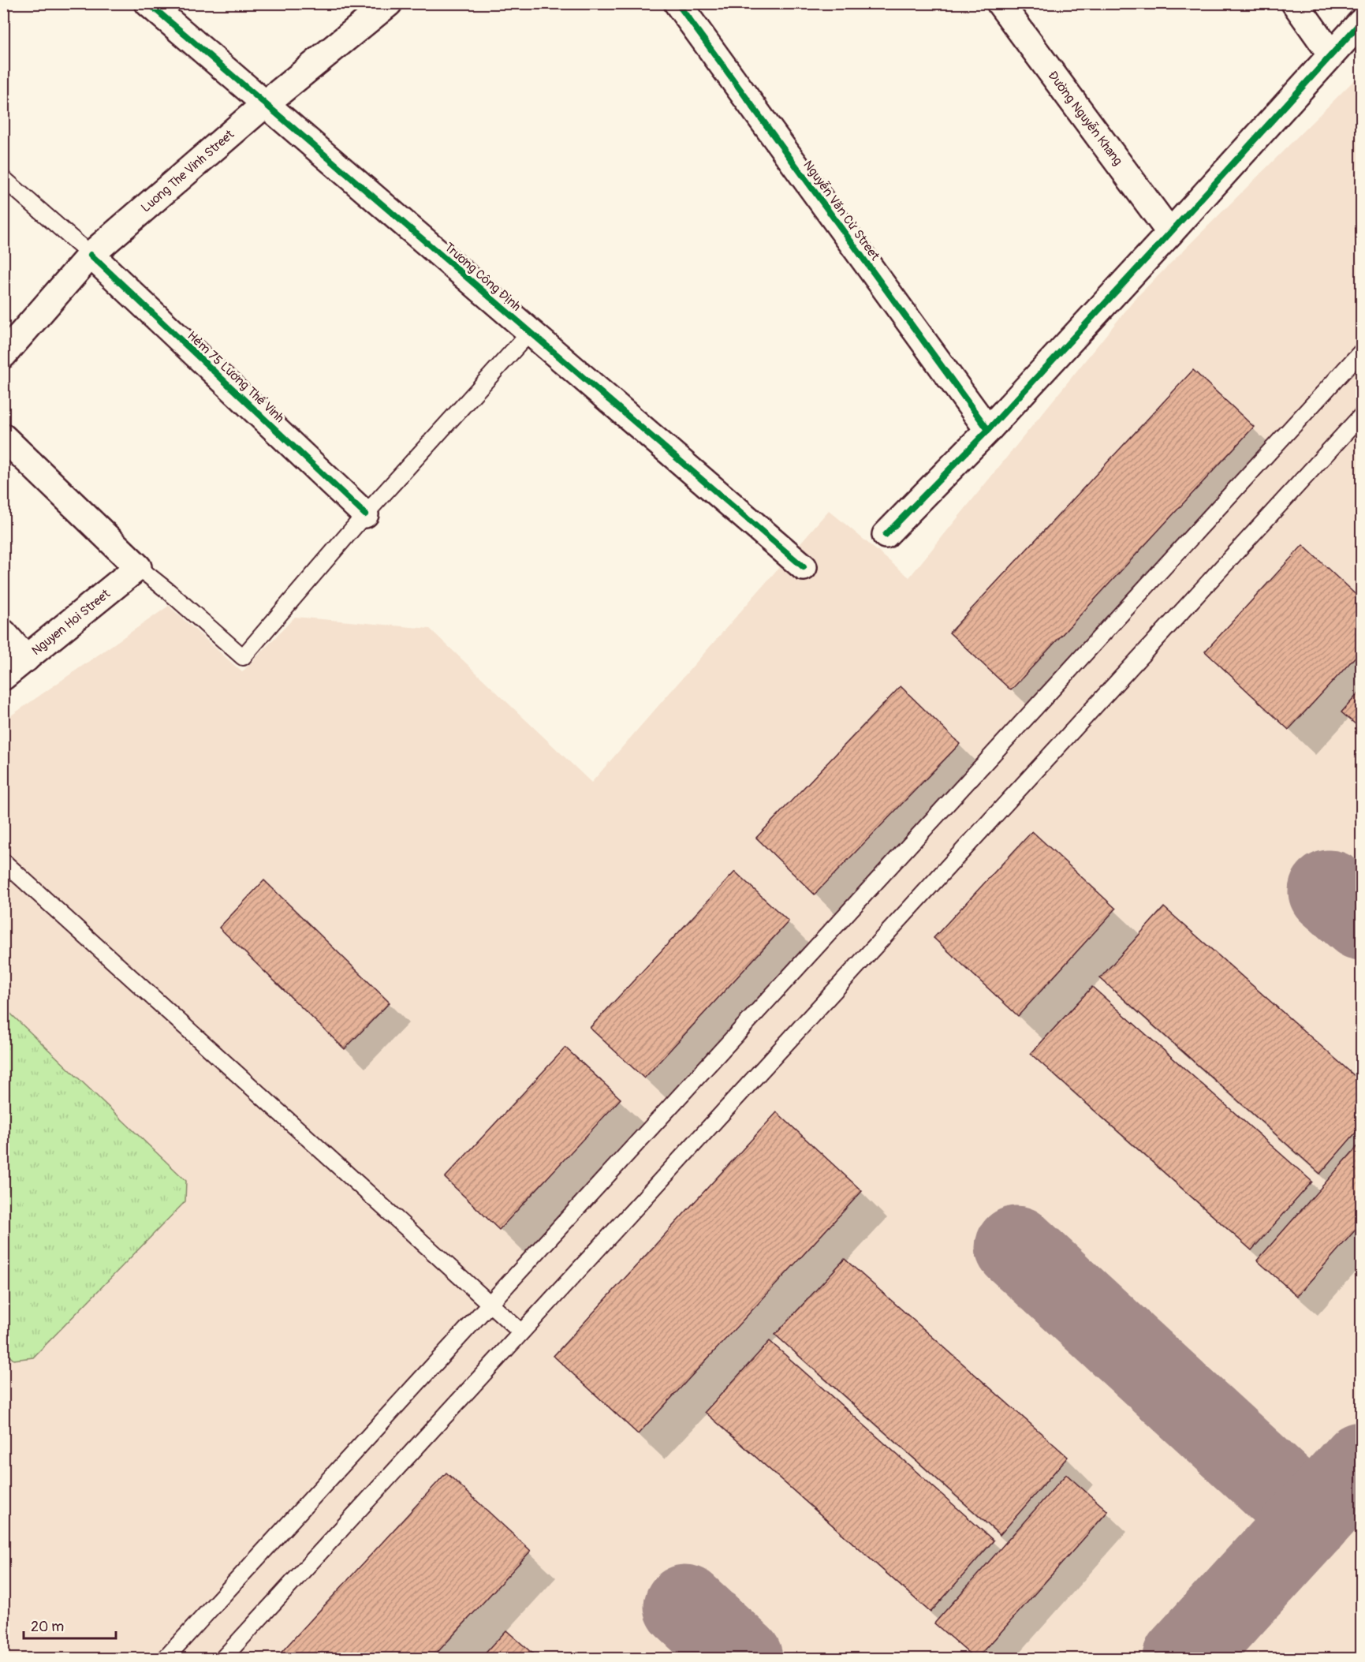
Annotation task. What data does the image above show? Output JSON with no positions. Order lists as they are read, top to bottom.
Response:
{
  "streets": {
    "street": [
      "Đường Nguyễn Khang",
      "Luong The Vinh Street",
      "Nguyễn Văn Cừ Street",
      "Trương Công Định",
      "Hẻm 75 Lương Thế Vinh",
      "Nguyen Hoi Street"
    ]
  },
  "crossings": [
    ["Luong The Vinh Street", "Trương Công Định"],
    ["Luong The Vinh Street", "Hẻm 75 Lương Thế Vinh"]
  ],
  "scale_bar": "20 m"
}
